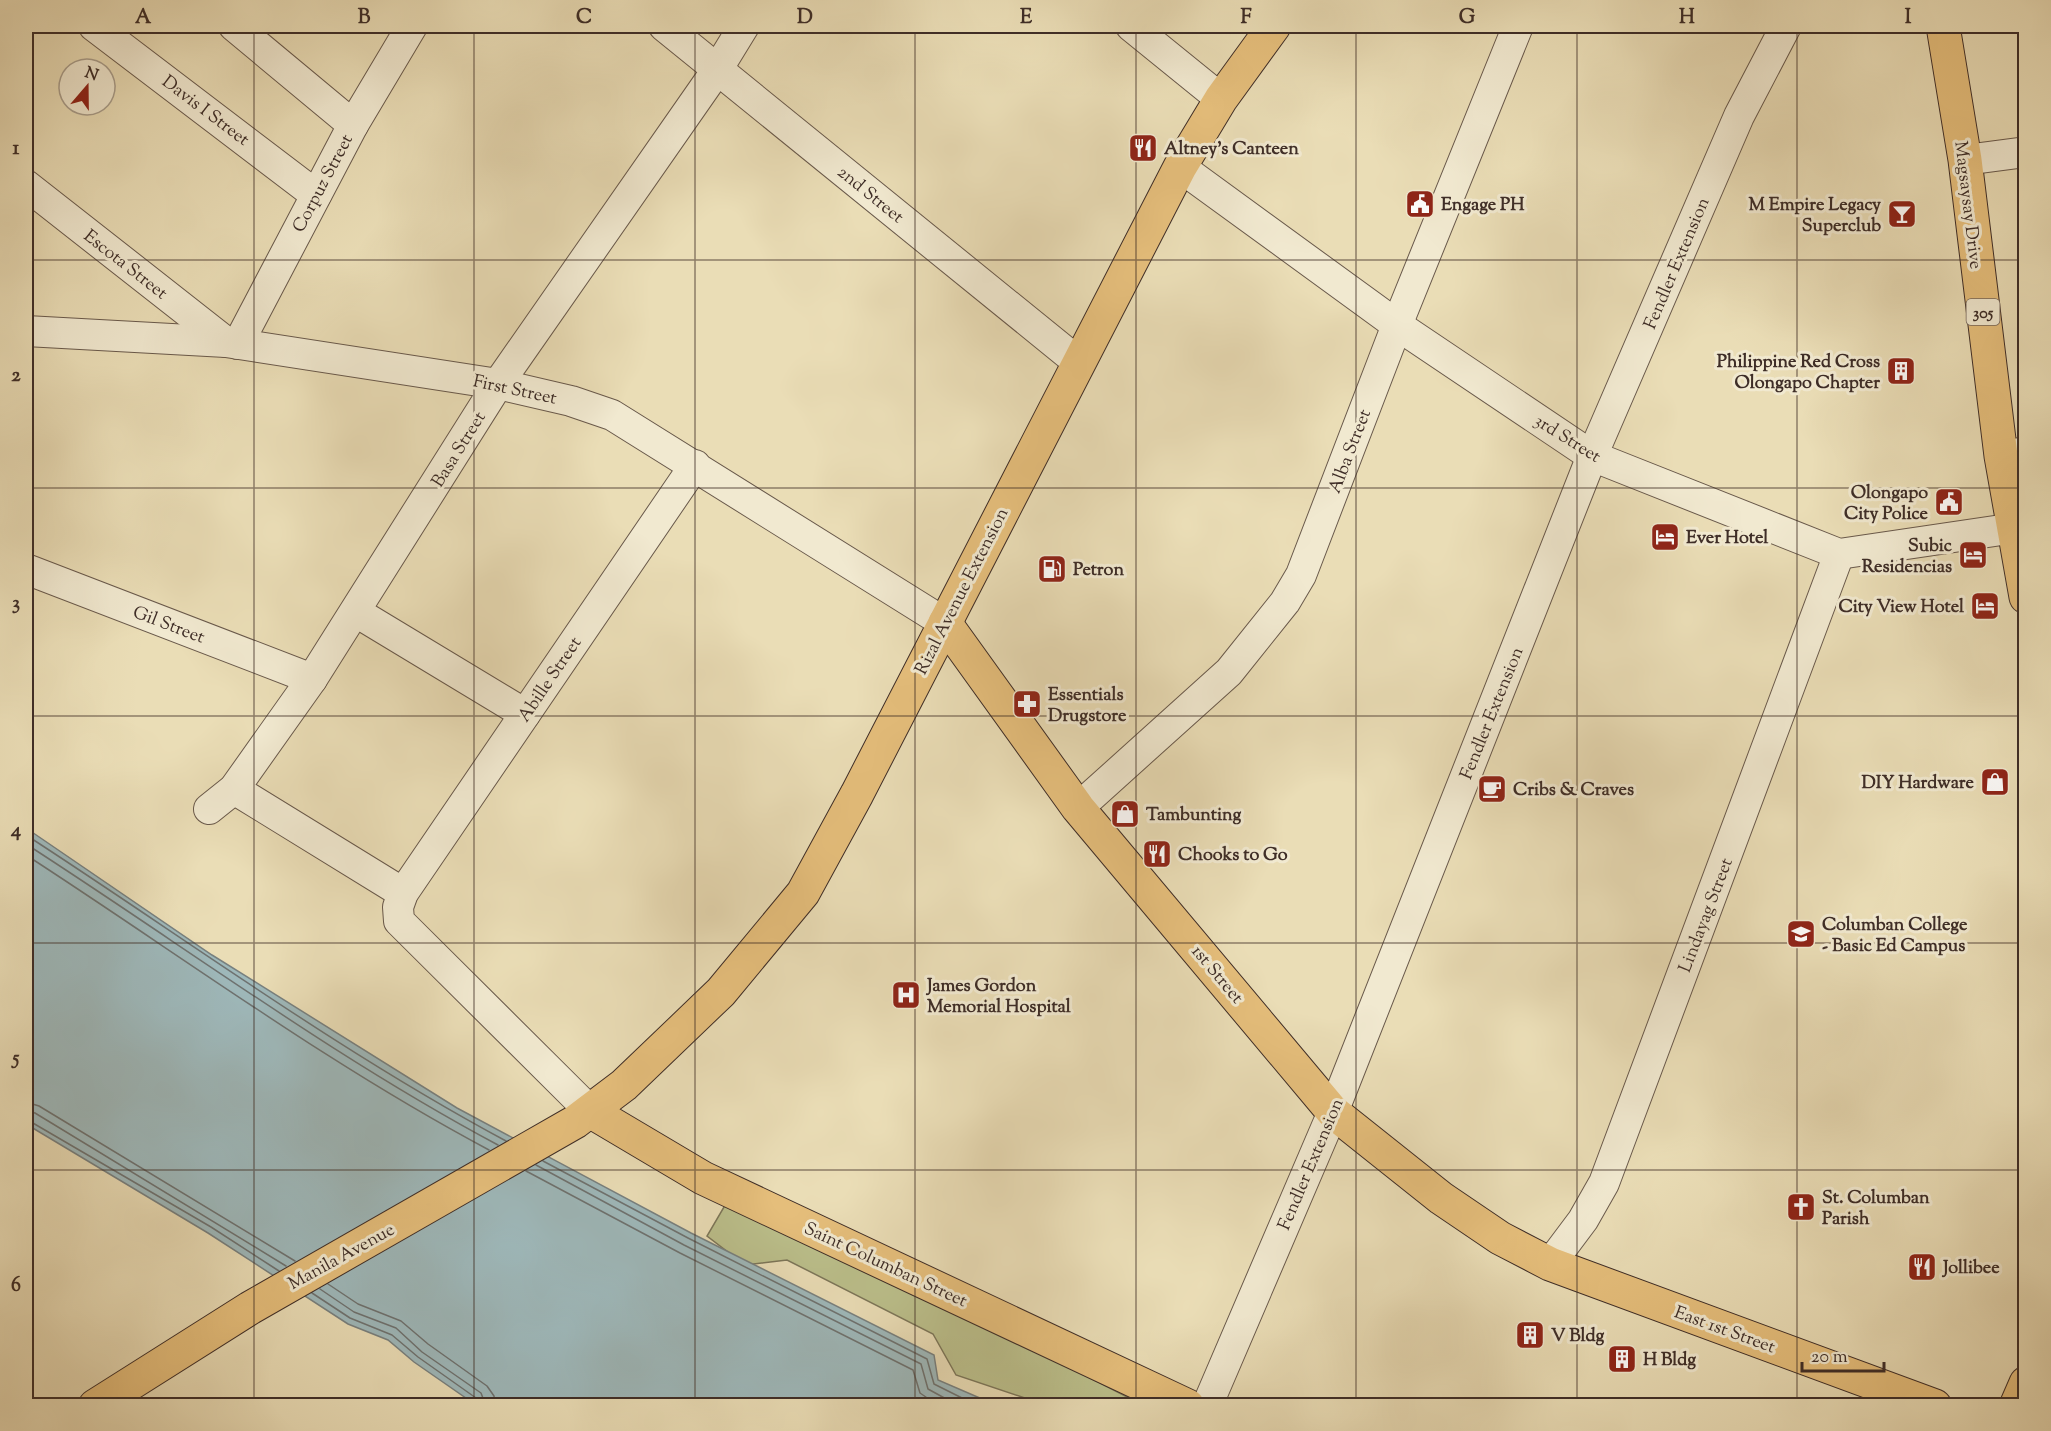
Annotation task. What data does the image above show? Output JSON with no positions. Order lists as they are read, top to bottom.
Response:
{
  "streets": {
    "main road": [
      "Magsaysay Drive",
      "305",
      "Rizal Avenue Extension",
      "1st Street",
      "Manila Avenue",
      "Saint Columban Street",
      "East 1st Street"
    ],
    "street": [
      "Davis I Street",
      "Corpuz Street",
      "2nd Street",
      "Fendler Extension",
      "Escota Street",
      "First Street",
      "3rd Street",
      "Basa Street",
      "Alba Street",
      "Gil Street",
      "Abille Street",
      "Lindayag Street"
    ]
  },
  "crossings": [
    ["Davis I Street", "Corpuz Street"],
    ["Corpuz Street", "Escota Street"],
    ["Corpuz Street", "First Street"],
    ["2nd Street", "Basa Street"],
    ["2nd Street", "Rizal Avenue Extension"],
    ["Fendler Extension", "3rd Street"],
    ["Fendler Extension", "1st Street"],
    ["Escota Street", "First Street"],
    ["First Street", "Basa Street"],
    ["First Street", "Rizal Avenue Extension"],
    ["First Street", "Abille Street"],
    ["First Street", "1st Street"],
    ["3rd Street", "Alba Street"],
    ["3rd Street", "Rizal Avenue Extension"],
    ["3rd Street", "Lindayag Street"],
    ["Basa Street", "Gil Street"],
    ["Alba Street", "1st Street"],
    ["Rizal Avenue Extension", "Abille Street"],
    ["Rizal Avenue Extension", "1st Street"],
    ["Rizal Avenue Extension", "Manila Avenue"],
    ["Rizal Avenue Extension", "Saint Columban Street"],
    ["Abille Street", "Manila Avenue"],
    ["Abille Street", "Saint Columban Street"],
    ["Lindayag Street", "1st Street"],
    ["Lindayag Street", "East 1st Street"],
    ["1st Street", "East 1st Street"],
    ["Manila Avenue", "Saint Columban Street"]
  ],
  "places": {
    "restaurant": ["Altney's Canteen", "Chooks to Go", "Jollibee"],
    "public building": ["Engage PH", "Olongapo City Police"],
    "bar": ["M Empire Legacy Superclub"],
    "building": ["Philippine Red Cross Olongapo Chapter", "V Bldg", "H Bldg"],
    "hotel": ["Ever Hotel", "Subic Residencias", "City View Hotel"],
    "fuel station": ["Petron"],
    "pharmacy": ["Essentials Drugstore"],
    "shop": ["DIY Hardware", "Tambunting"],
    "cafe": ["Cribs & Craves"],
    "school or university": ["Columban College - Basic Ed Campus"],
    "hospital": ["James Gordon Memorial Hospital"],
    "church": ["St. Columban Parish"]
  },
  "scale_bar": "20 m",
  "north": "top",
  "grid": {
    "columns": [
      "A",
      "B",
      "C",
      "D",
      "E",
      "F",
      "G",
      "H",
      "I"
    ],
    "rows": [
      "1",
      "2",
      "3",
      "4",
      "5",
      "6"
    ]
  }
}
